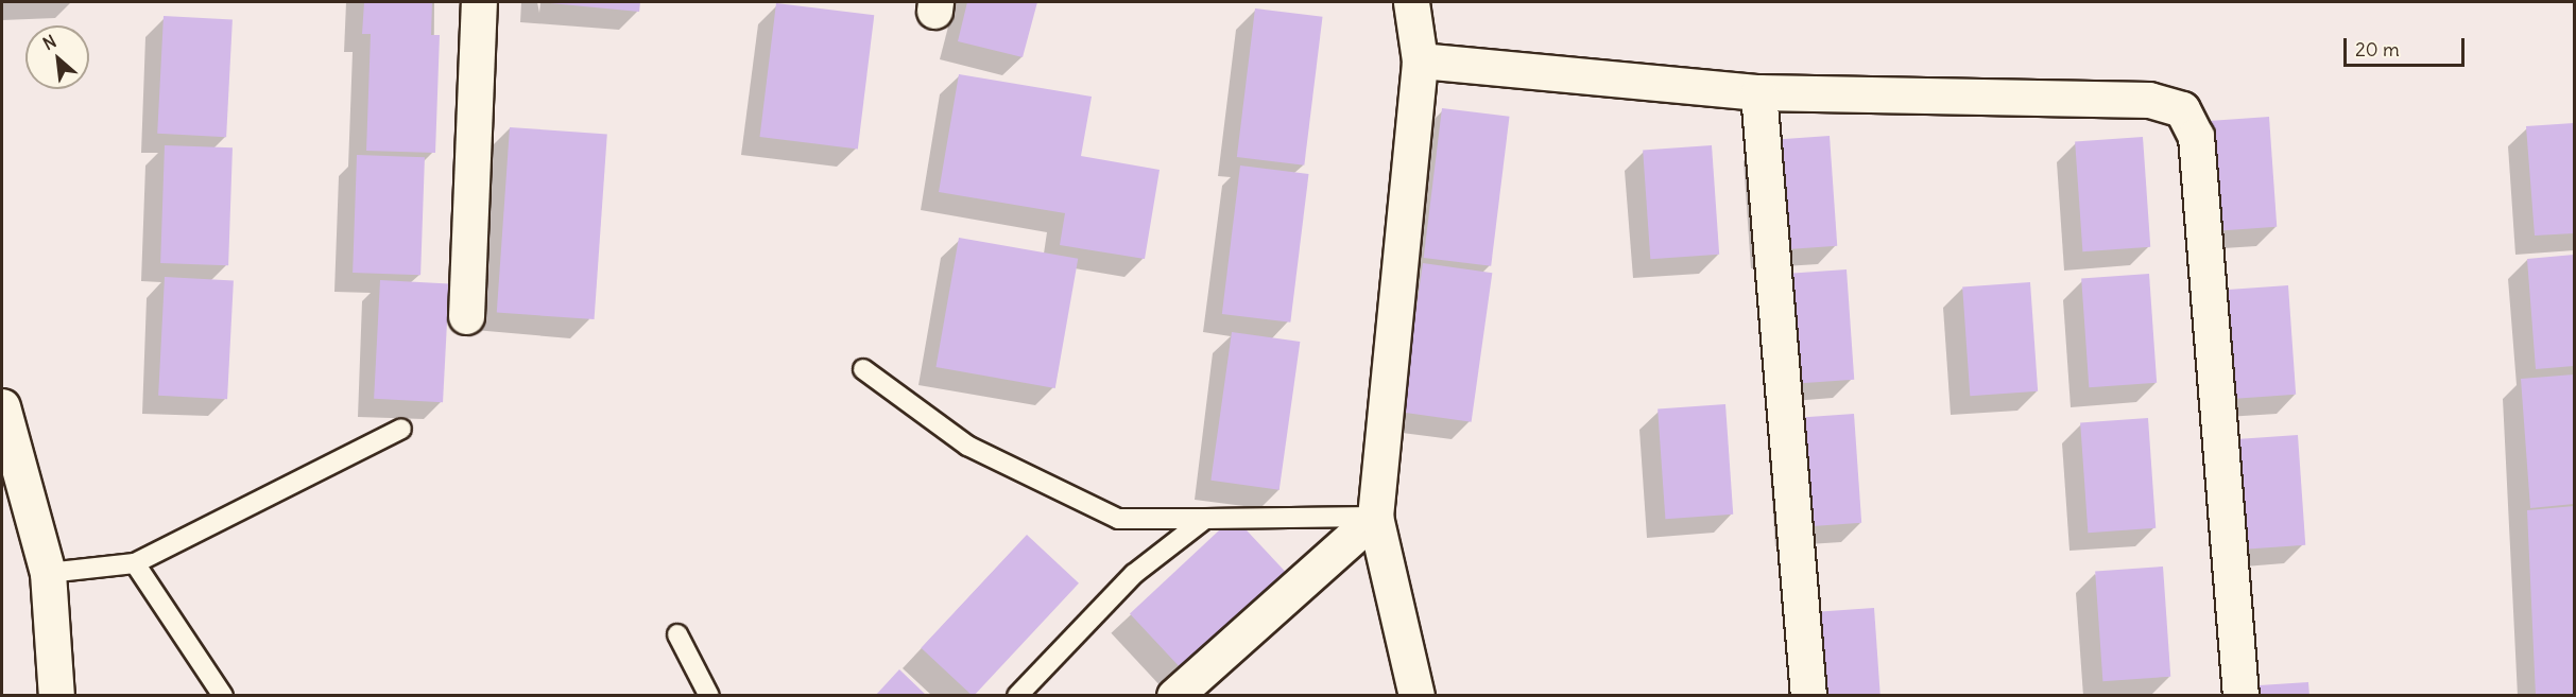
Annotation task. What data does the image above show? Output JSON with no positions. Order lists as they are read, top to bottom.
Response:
{
  "scale_bar": "20 m",
  "north": "top left"
}
